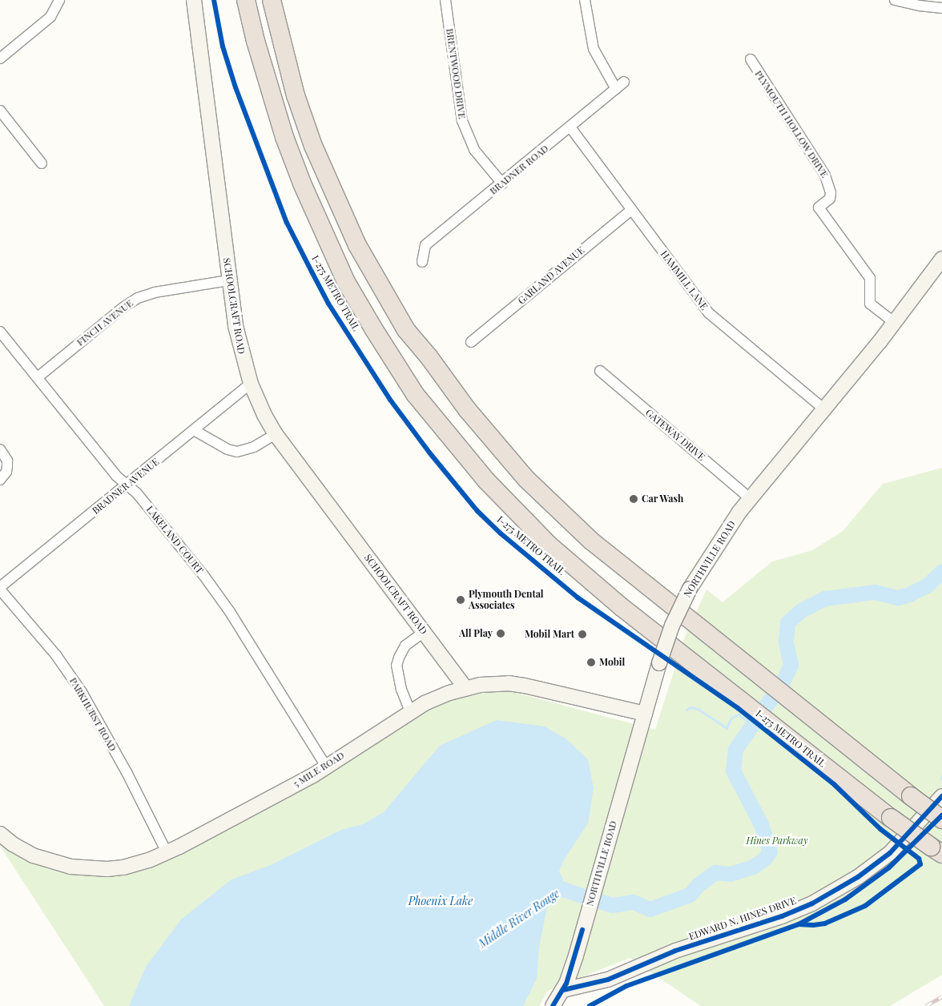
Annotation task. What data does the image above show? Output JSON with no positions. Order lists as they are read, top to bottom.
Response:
{
  "streets": {
    "street": [
      "BRENTWOOD DRIVE",
      "PLYMOUTH HOLLOW DRIVE",
      "BRADNER ROAD",
      "GARLAND AVENUE",
      "HAMMILL LANE",
      "SCHOOLCRAFT ROAD",
      "FINCH AVENUE",
      "GATEWAY DRIVE",
      "BRADNER AVENUE",
      "LAKELAND COURT",
      "NORTHVILLE ROAD",
      "PARKHURST ROAD",
      "5 MILE ROAD",
      "EDWARD N. HINES DRIVE"
    ],
    "cycle path": ["I-275 METRO TRAIL"]
  },
  "crossings": [
    ["BRENTWOOD DRIVE", "BRADNER ROAD"],
    ["PLYMOUTH HOLLOW DRIVE", "NORTHVILLE ROAD"],
    ["BRADNER ROAD", "HAMMILL LANE"],
    ["GARLAND AVENUE", "HAMMILL LANE"],
    ["HAMMILL LANE", "NORTHVILLE ROAD"],
    ["SCHOOLCRAFT ROAD", "FINCH AVENUE"],
    ["SCHOOLCRAFT ROAD", "BRADNER AVENUE"],
    ["SCHOOLCRAFT ROAD", "5 MILE ROAD"],
    ["FINCH AVENUE", "LAKELAND COURT"],
    ["GATEWAY DRIVE", "NORTHVILLE ROAD"],
    ["BRADNER AVENUE", "LAKELAND COURT"],
    ["BRADNER AVENUE", "PARKHURST ROAD"],
    ["LAKELAND COURT", "5 MILE ROAD"],
    ["NORTHVILLE ROAD", "5 MILE ROAD"],
    ["NORTHVILLE ROAD", "EDWARD N. HINES DRIVE"],
    ["PARKHURST ROAD", "5 MILE ROAD"]
  ],
  "water": ["Phoenix Lake", "Middle River Rouge"],
  "parks": ["Hines Parkway"],
  "places": [
    "Car Wash",
    "Plymouth Dental Associates",
    "All Play",
    "Mobil Mart",
    "Mobil"
  ]
}
